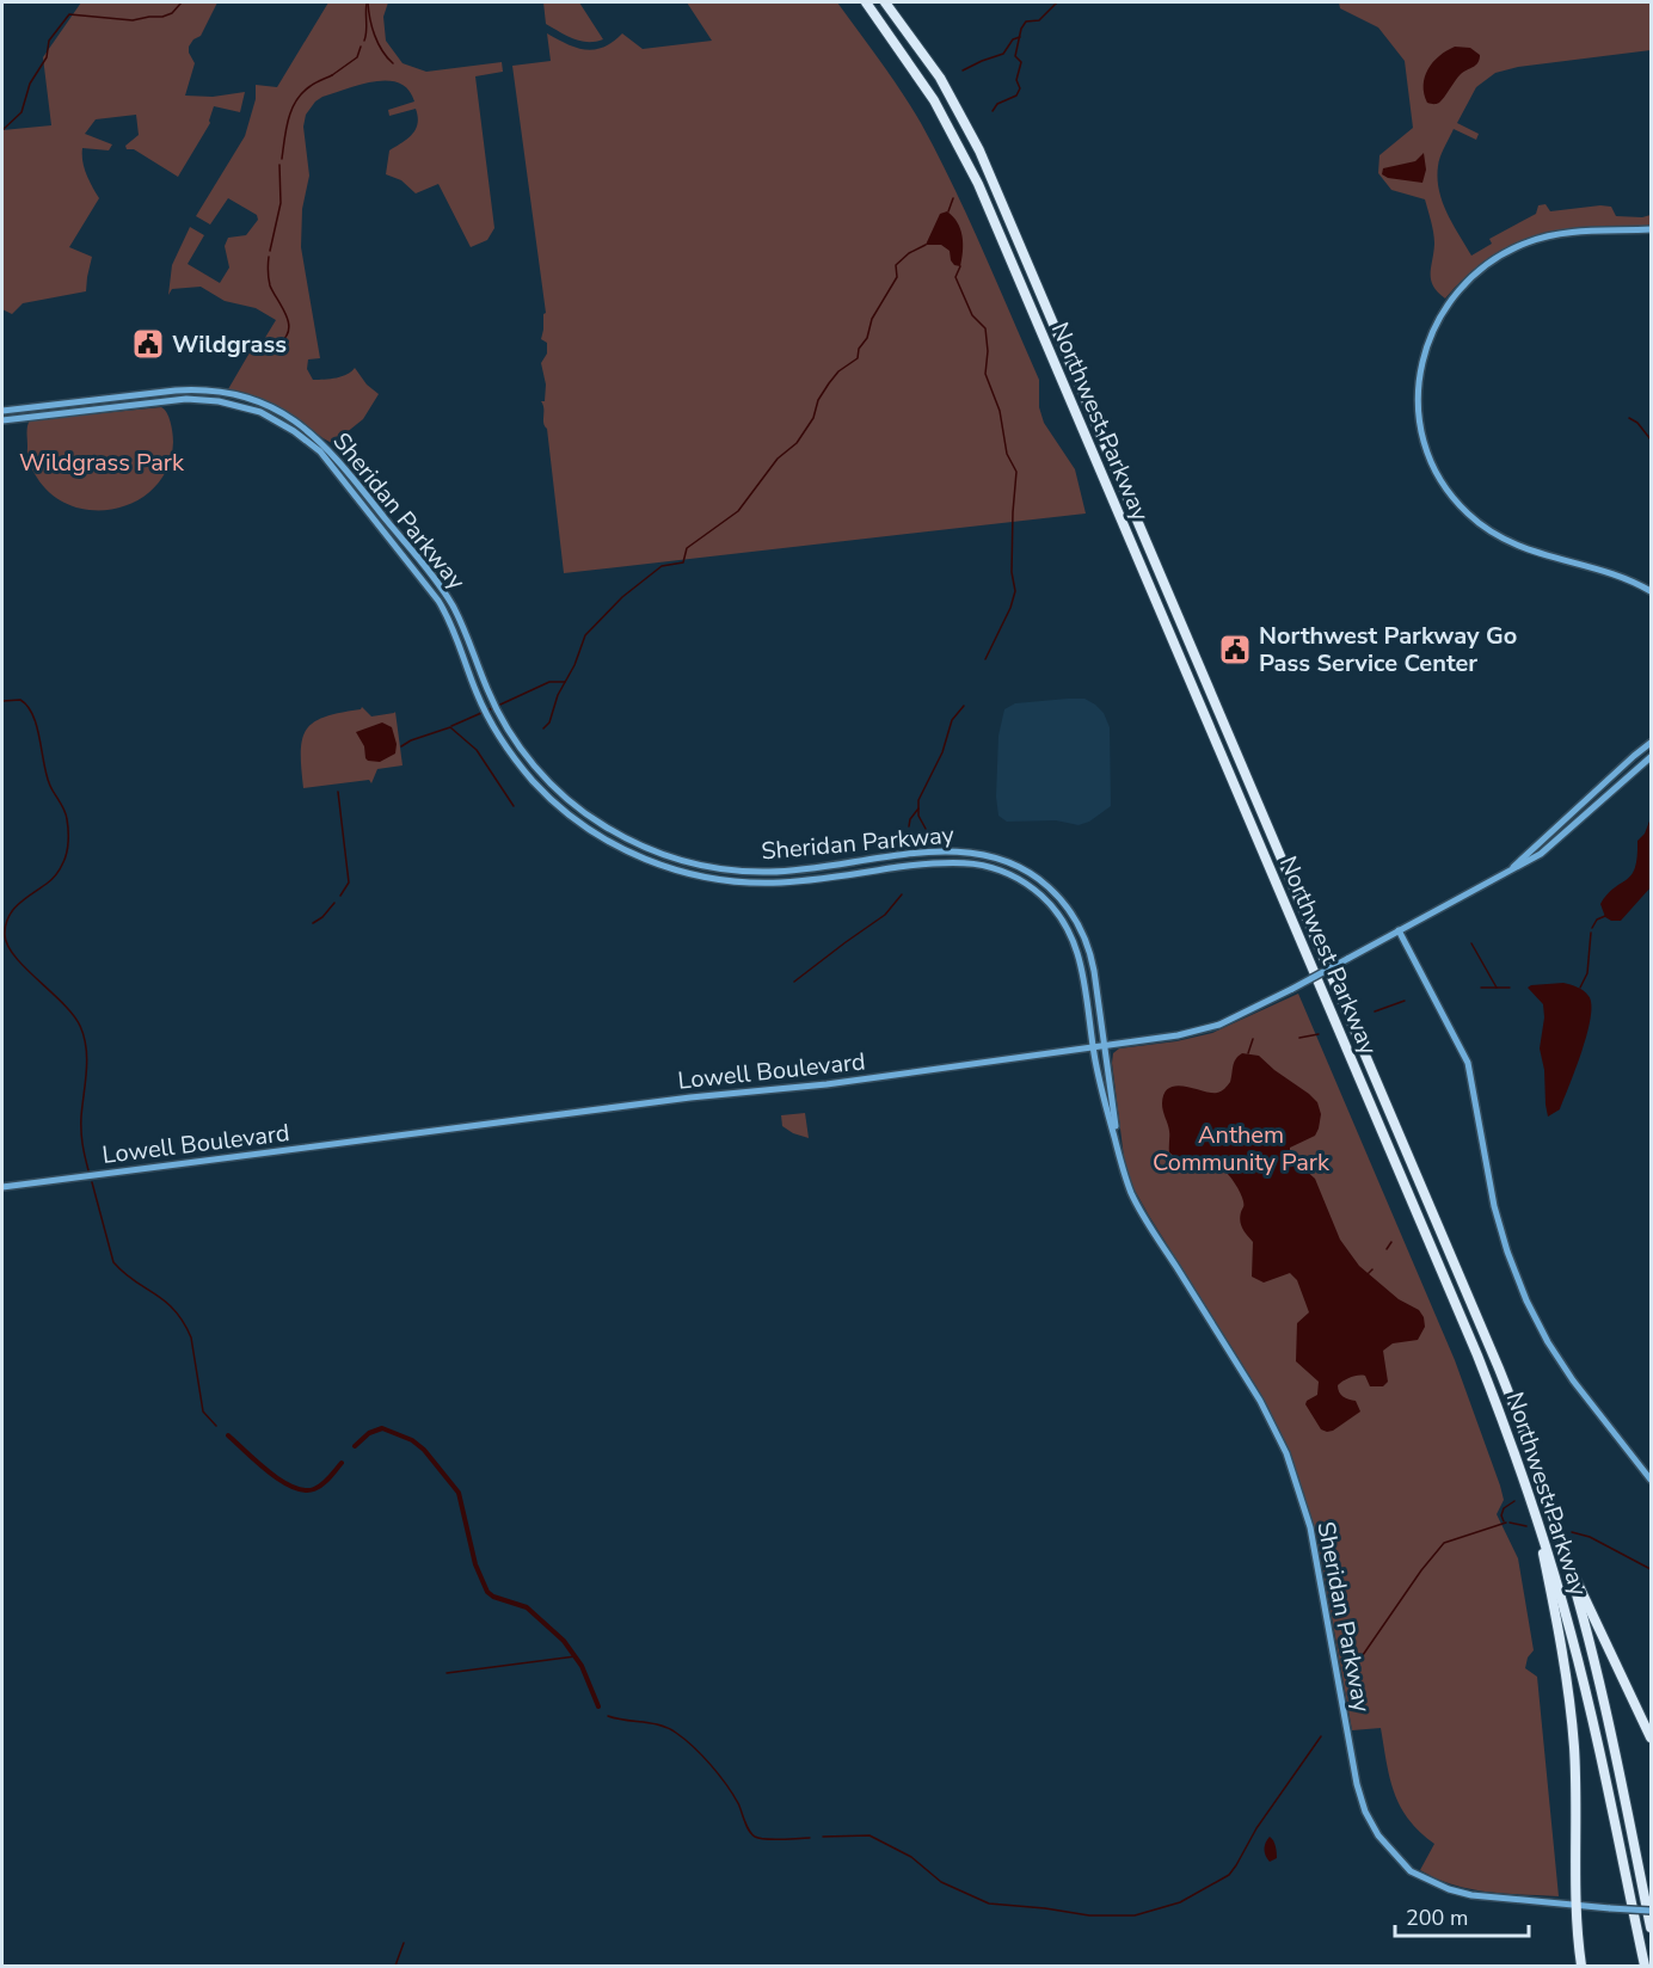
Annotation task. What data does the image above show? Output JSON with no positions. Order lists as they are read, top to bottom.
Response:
{
  "streets": {
    "highway": ["Northwest Parkway"],
    "main road": ["Sheridan Parkway", "Lowell Boulevard"]
  },
  "crossings": [
    ["Sheridan Parkway", "Lowell Boulevard"]
  ],
  "parks": ["Wildgrass Park", "Anthem Community Park"],
  "places": {
    "public building": ["Wildgrass", "Northwest Parkway Go Pass Service Center"]
  },
  "scale_bar": "200 m"
}
